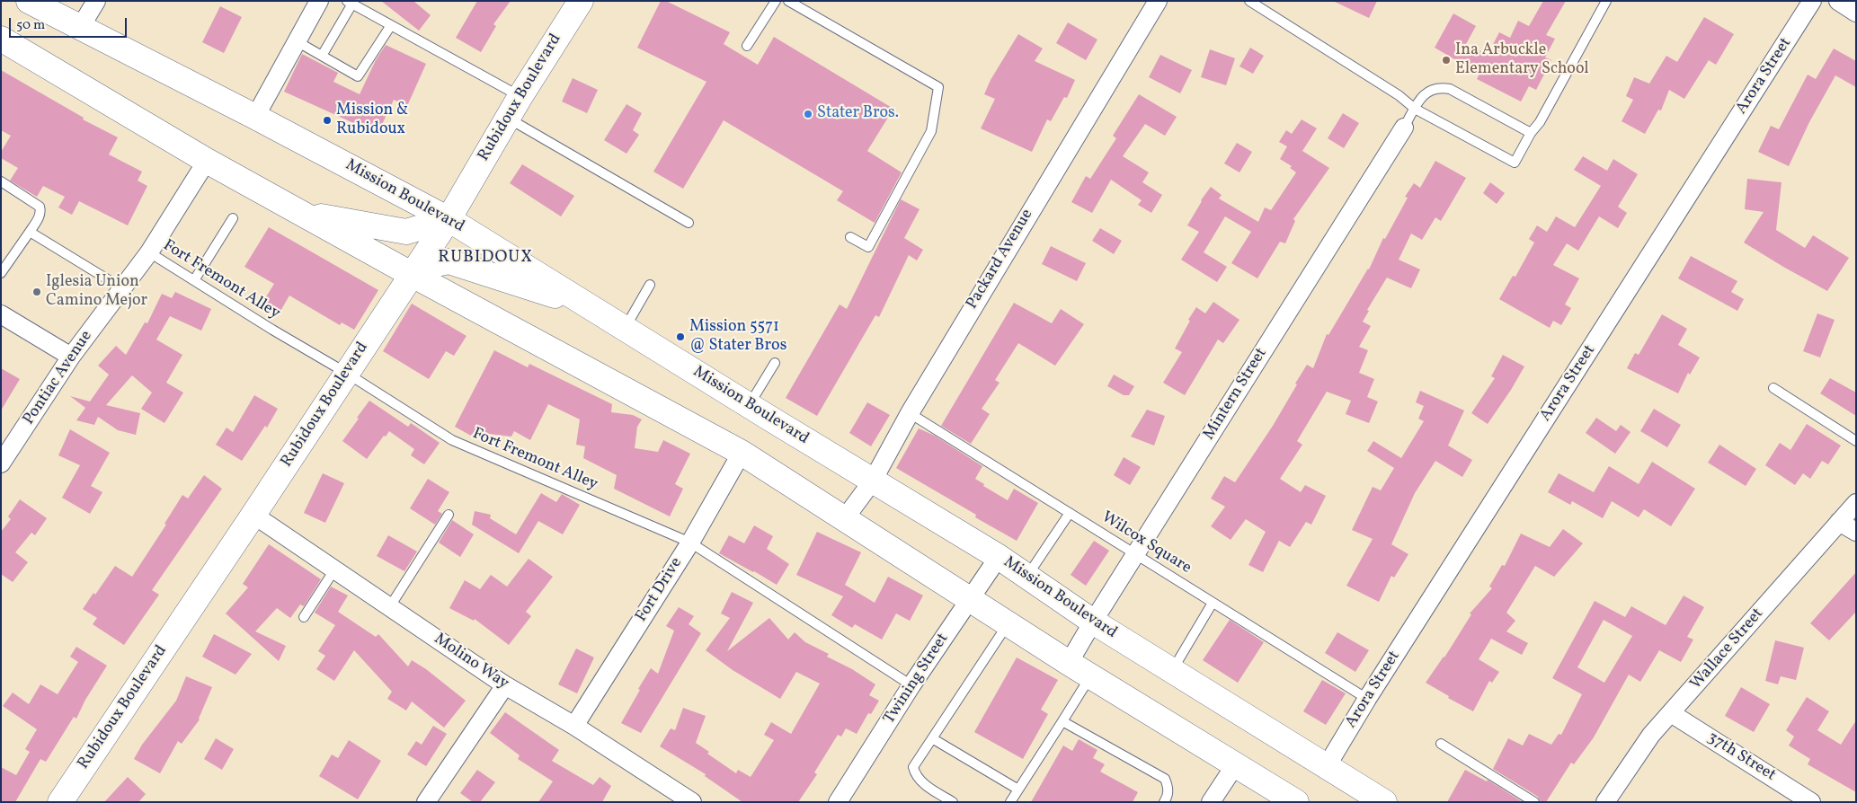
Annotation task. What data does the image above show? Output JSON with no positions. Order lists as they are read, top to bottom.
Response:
{
  "streets": {
    "main road": ["Rubidoux Boulevard", "Mission Boulevard"],
    "street": [
      "Arora Street",
      "Packard Avenue",
      "Pontiac Avenue",
      "Mintern Street",
      "Fort Drive",
      "Wallace Street",
      "Molino Way",
      "Twining Street",
      "37th Street"
    ],
    "lane": ["Fort Fremont Alley", "Wilcox Square"]
  },
  "crossings": [
    ["Arora Street", "Mission Boulevard"],
    ["Arora Street", "Wilcox Square"],
    ["Rubidoux Boulevard", "Mission Boulevard"],
    ["Rubidoux Boulevard", "Fort Fremont Alley"],
    ["Rubidoux Boulevard", "Molino Way"],
    ["Mission Boulevard", "Packard Avenue"],
    ["Mission Boulevard", "Mintern Street"],
    ["Mission Boulevard", "Twining Street"],
    ["Packard Avenue", "Wilcox Square"],
    ["Fort Fremont Alley", "Pontiac Avenue"],
    ["Fort Fremont Alley", "Fort Drive"],
    ["Fort Fremont Alley", "Twining Street"],
    ["Mintern Street", "Wilcox Square"],
    ["Fort Drive", "Molino Way"],
    ["Wallace Street", "37th Street"]
  ],
  "districts": ["RUBIDOUX"],
  "places": [
    "Ina Arbuckle Elementary School",
    "Stater Bros.",
    "Mission & Rubidoux",
    "Iglesia Union Camino Mejor",
    "Mission 5571 @ Stater Bros"
  ],
  "scale_bar": "50 m"
}
